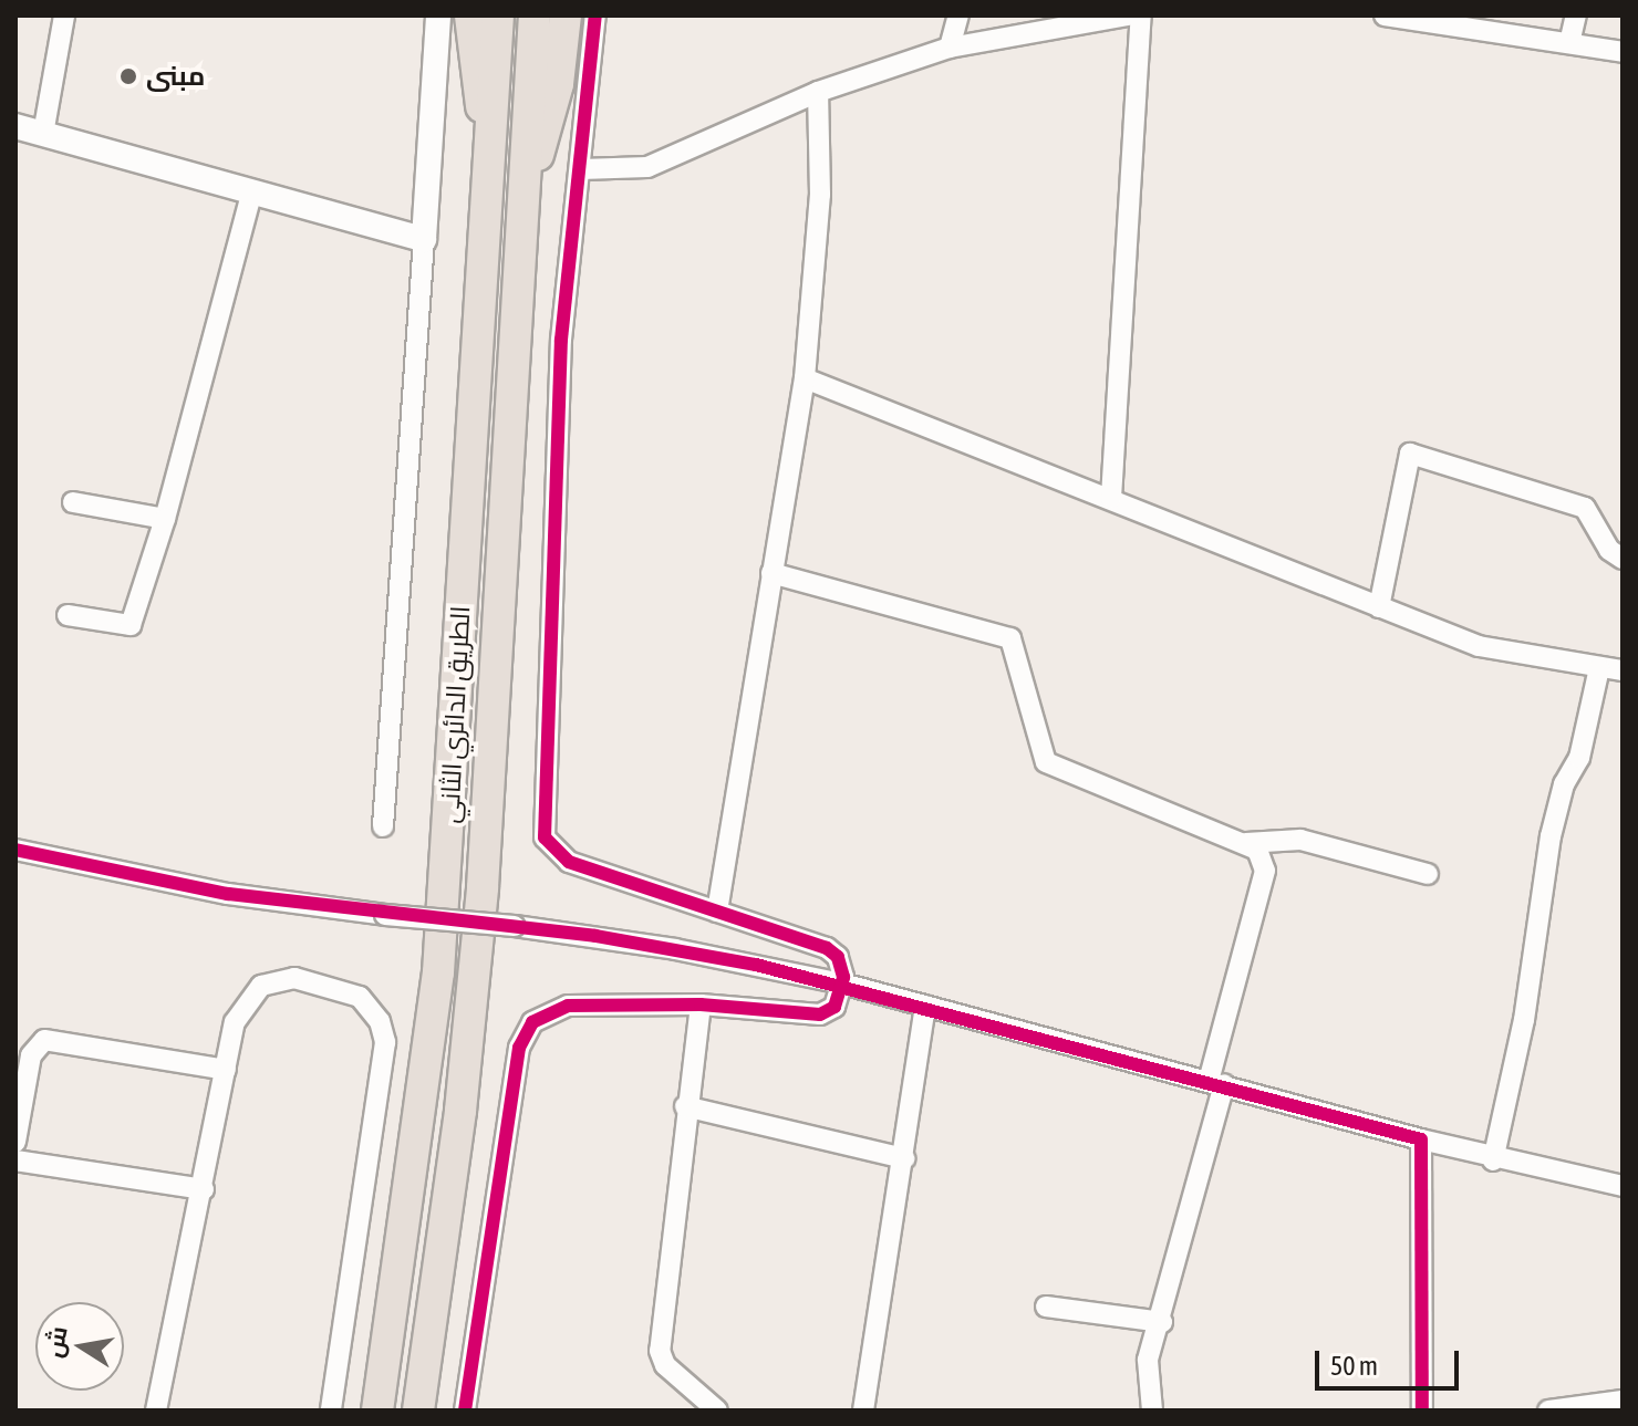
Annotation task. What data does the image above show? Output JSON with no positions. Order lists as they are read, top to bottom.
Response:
{
  "streets": {
    "highway": ["الطريق الدائري الثاني"]
  },
  "places": ["مبنى"],
  "scale_bar": "50 m",
  "north": "left"
}
